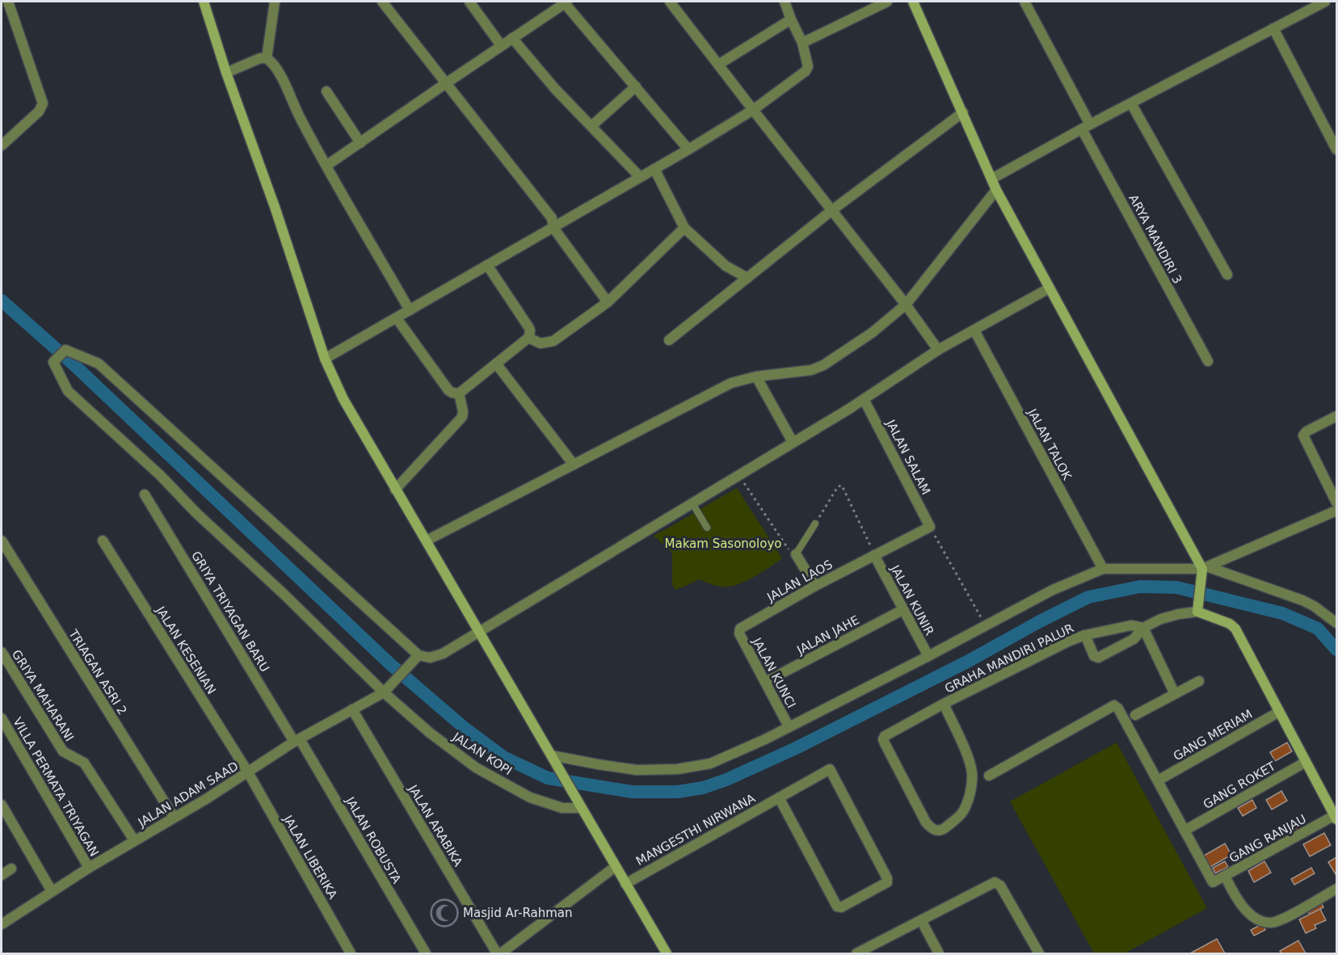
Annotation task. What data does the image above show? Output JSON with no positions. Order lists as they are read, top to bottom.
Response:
{
  "streets": {
    "street": [
      "ARYA MANDIRI 3",
      "JALAN TALOK",
      "JALAN SALAM",
      "JALAN LAOS",
      "JALAN KUNIR",
      "GRIYA TRIYAGAN BARU",
      "JALAN JAHE",
      "JALAN KESENIAN",
      "GRAHA MANDIRI PALUR",
      "TRIAGAN ASRI 2",
      "JALAN KUNCI",
      "GRIYA MAHARANI",
      "GANG MERIAM",
      "JALAN KOPI",
      "GANG ROKET",
      "VILLA PERMATA TRIYAGAN",
      "JALAN ADAM SAAD",
      "JALAN ARABIKA",
      "MANGESTHI NIRWANA",
      "GANG RANJAU",
      "JALAN ROBUSTA",
      "JALAN LIBERIKA"
    ]
  },
  "crossings": [
    ["JALAN SALAM", "JALAN LAOS"],
    ["JALAN LAOS", "JALAN KUNIR"],
    ["JALAN LAOS", "JALAN KUNCI"],
    ["JALAN KUNIR", "JALAN JAHE"],
    ["GRIYA TRIYAGAN BARU", "JALAN ADAM SAAD"],
    ["GRIYA TRIYAGAN BARU", "JALAN ROBUSTA"],
    ["JALAN JAHE", "JALAN KUNCI"],
    ["JALAN KESENIAN", "JALAN ADAM SAAD"],
    ["JALAN KESENIAN", "JALAN LIBERIKA"],
    ["TRIAGAN ASRI 2", "JALAN ADAM SAAD"],
    ["GRIYA MAHARANI", "JALAN ADAM SAAD"],
    ["JALAN KOPI", "JALAN ADAM SAAD"],
    ["GANG ROKET", "GANG RANJAU"],
    ["VILLA PERMATA TRIYAGAN", "JALAN ADAM SAAD"],
    ["JALAN ADAM SAAD", "JALAN ARABIKA"],
    ["JALAN ADAM SAAD", "JALAN ROBUSTA"],
    ["JALAN ADAM SAAD", "JALAN LIBERIKA"]
  ],
  "parks": ["Makam Sasonoloyo"],
  "places": {
    "mosque": ["Masjid Ar-Rahman"]
  }
}
